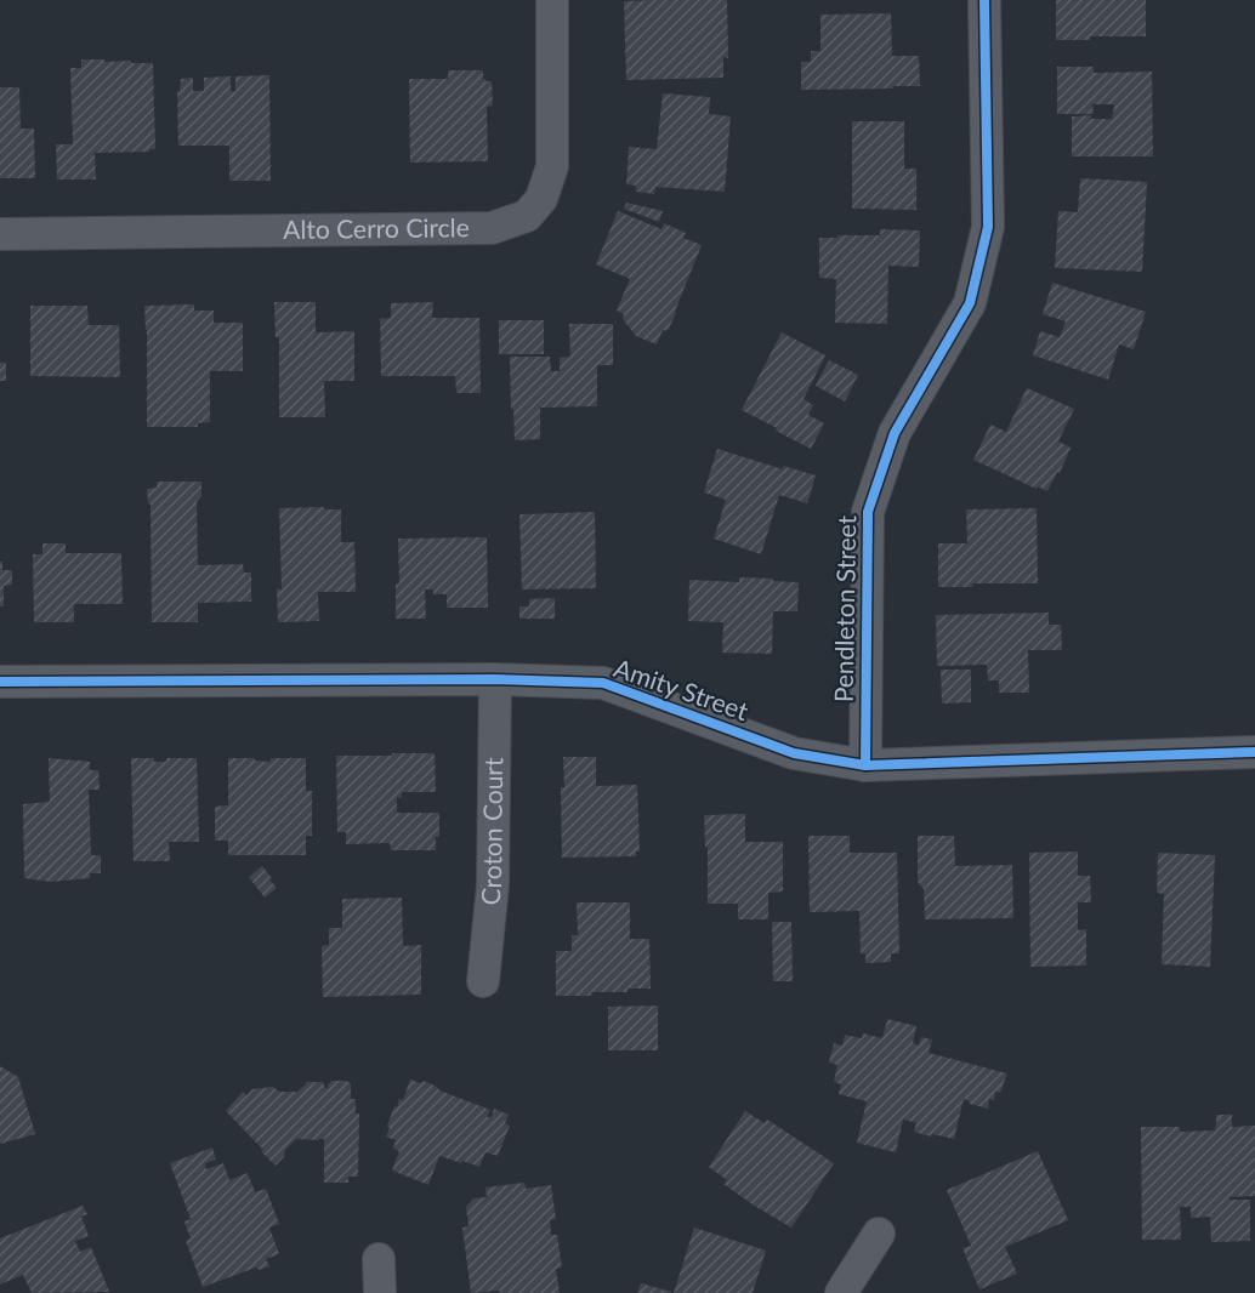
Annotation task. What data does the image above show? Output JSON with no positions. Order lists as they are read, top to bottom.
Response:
{
  "streets": {
    "street": [
      "Alto Cerro Circle",
      "Pendleton Street",
      "Amity Street",
      "Croton Court"
    ]
  },
  "crossings": [
    ["Pendleton Street", "Amity Street"],
    ["Amity Street", "Croton Court"]
  ]
}
